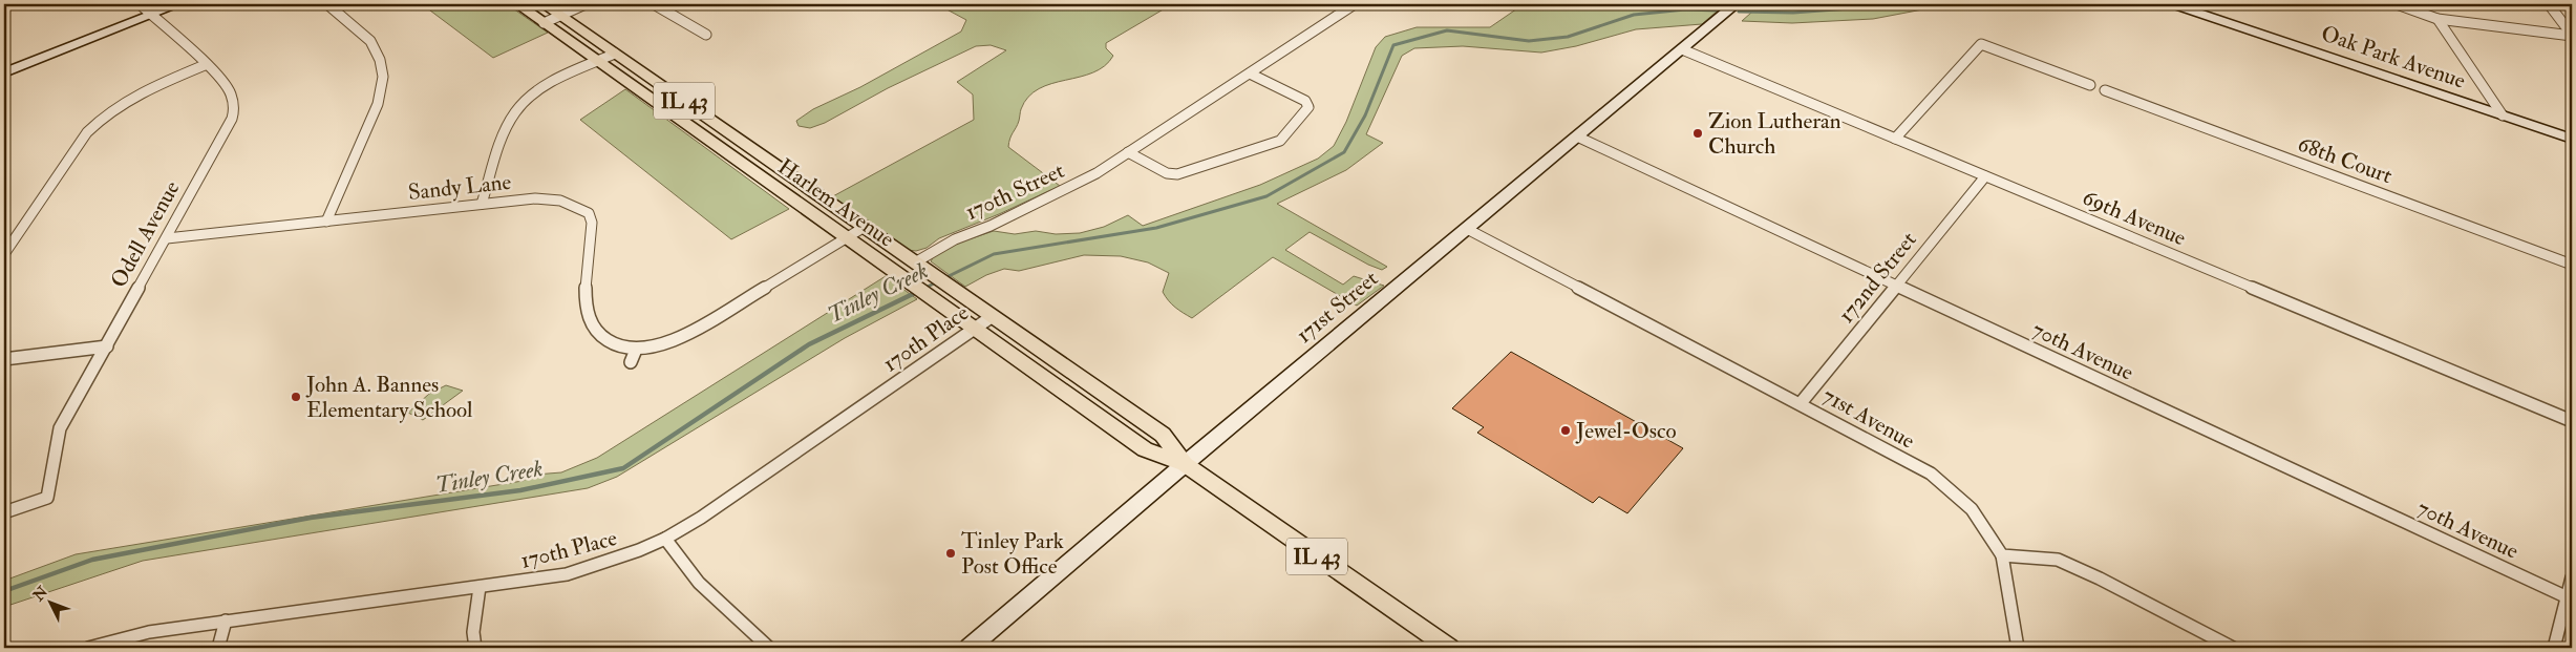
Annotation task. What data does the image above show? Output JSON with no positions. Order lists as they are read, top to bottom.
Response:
{
  "streets": {
    "main road": ["IL 43", "Harlem Avenue"],
    "street": [
      "Oak Park Avenue",
      "68th Court",
      "Sandy Lane",
      "170th Street",
      "69th Avenue",
      "Odell Avenue",
      "172nd Street",
      "171st Street",
      "170th Place",
      "70th Avenue",
      "71st Avenue"
    ]
  },
  "crossings": [
    ["Sandy Lane", "Harlem Avenue"],
    ["Sandy Lane", "Odell Avenue"],
    ["170th Street", "Harlem Avenue"],
    ["Harlem Avenue", "171st Street"],
    ["Harlem Avenue", "170th Place"],
    ["69th Avenue", "172nd Street"],
    ["69th Avenue", "171st Street"],
    ["172nd Street", "70th Avenue"],
    ["172nd Street", "71st Avenue"],
    ["171st Street", "70th Avenue"],
    ["171st Street", "71st Avenue"]
  ],
  "water": ["Tinley Creek"],
  "places": [
    "Zion Lutheran Church",
    "John A. Bannes Elementary School",
    "Jewel-Osco",
    "Tinley Park Post Office"
  ],
  "north": "top left"
}
